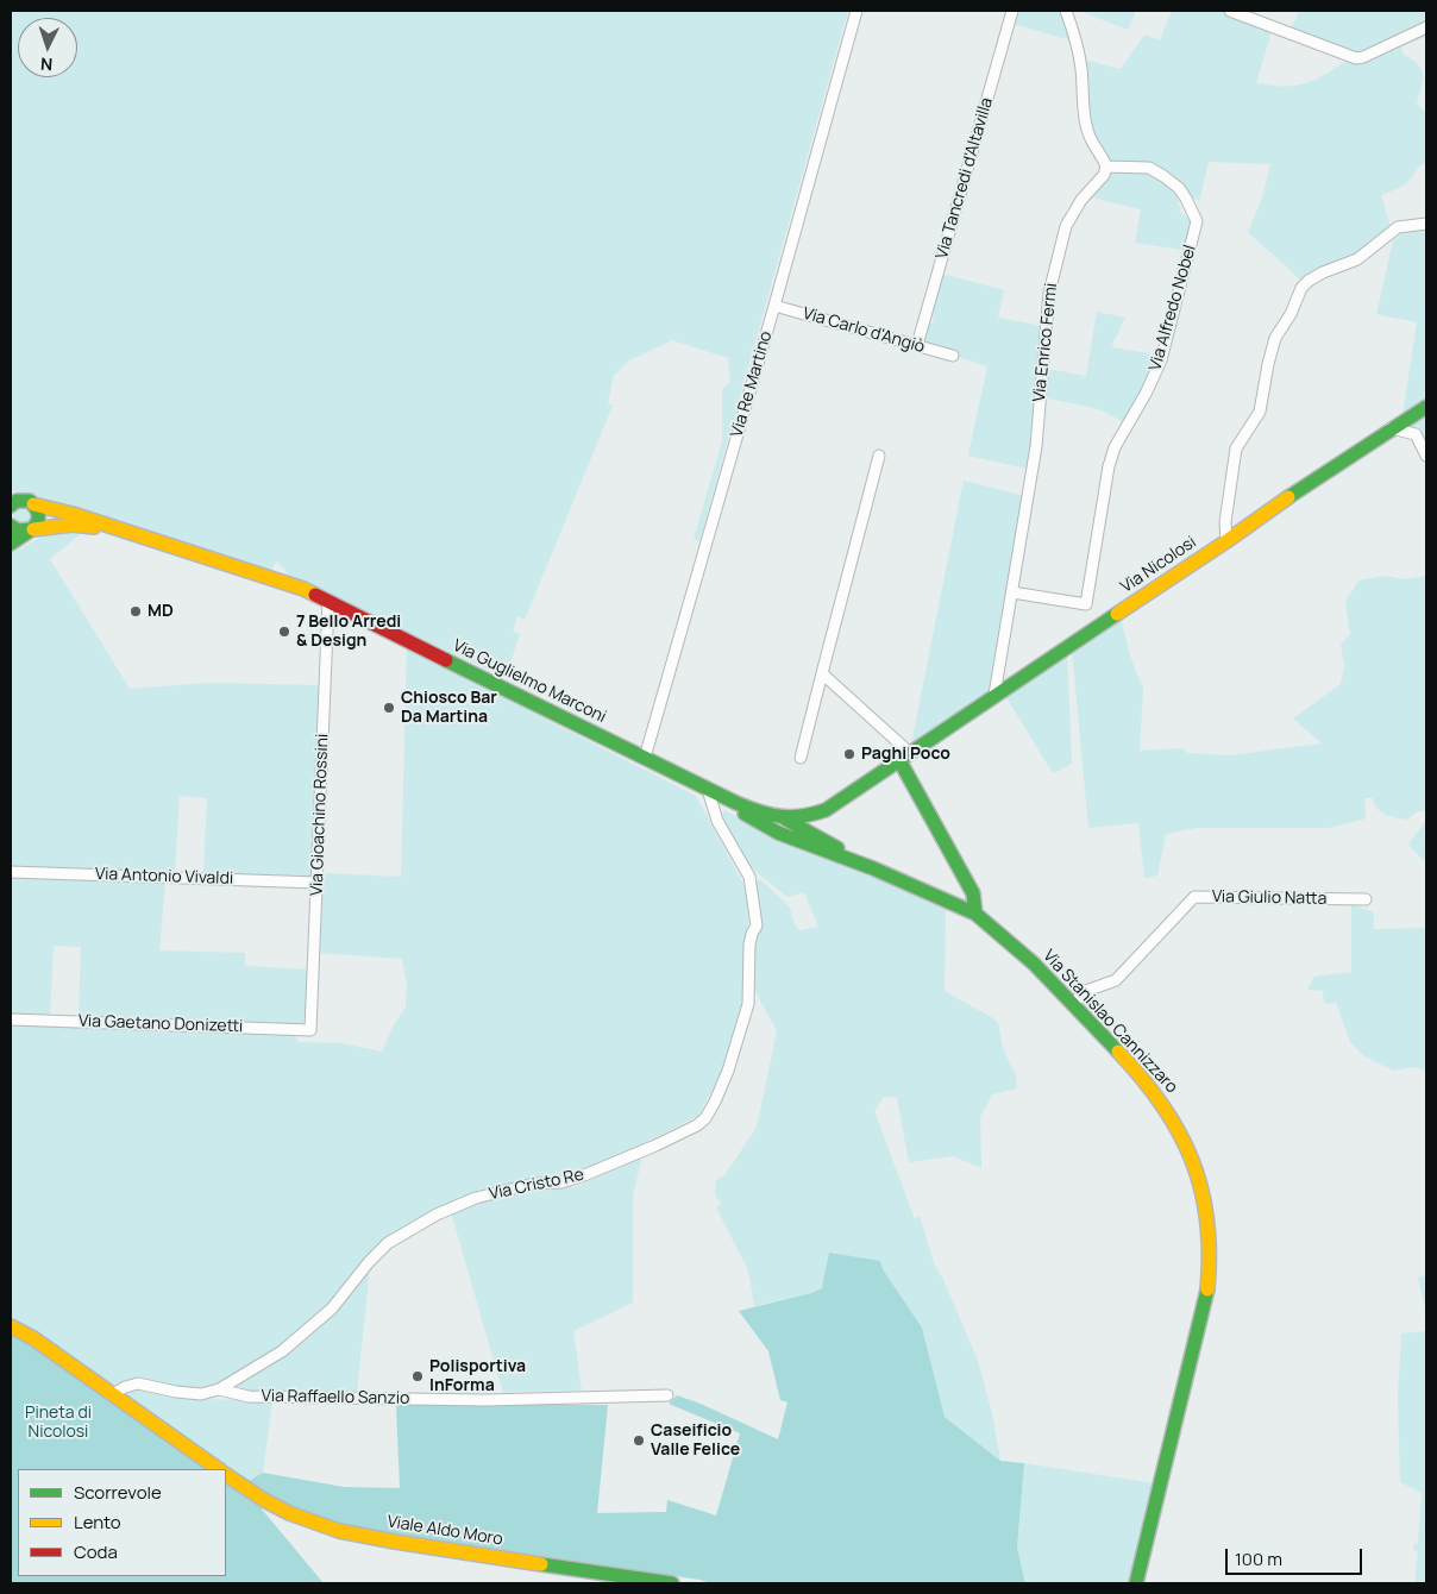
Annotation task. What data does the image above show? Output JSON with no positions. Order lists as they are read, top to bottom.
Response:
{
  "streets": {
    "street": [
      "Via Tancredi d'Altavilla",
      "Via Alfredo Nobel",
      "Via Carlo d'Angiò",
      "Via Enrico Fermi",
      "Via Re Martino",
      "Via Nicolosi",
      "Via Guglielmo Marconi",
      "Via Gioachino Rossini",
      "Via Antonio Vivaldi",
      "Via Giulio Natta",
      "Via Stanislao Cannizzaro",
      "Via Gaetano Donizetti",
      "Via Cristo Re",
      "Via Raffaello Sanzio",
      "Viale Aldo Moro"
    ]
  },
  "crossings": [
    ["Via Tancredi d'Altavilla", "Via Carlo d'Angiò"],
    ["Via Alfredo Nobel", "Via Enrico Fermi"],
    ["Via Carlo d'Angiò", "Via Re Martino"],
    ["Via Enrico Fermi", "Via Nicolosi"],
    ["Via Re Martino", "Via Guglielmo Marconi"],
    ["Via Nicolosi", "Via Guglielmo Marconi"],
    ["Via Guglielmo Marconi", "Via Gioachino Rossini"],
    ["Via Guglielmo Marconi", "Via Cristo Re"],
    ["Via Gioachino Rossini", "Via Antonio Vivaldi"],
    ["Via Gioachino Rossini", "Via Gaetano Donizetti"],
    ["Via Giulio Natta", "Via Stanislao Cannizzaro"],
    ["Via Cristo Re", "Via Raffaello Sanzio"]
  ],
  "parks": ["Pineta di Nicolosi"],
  "places": [
    "MD",
    "7 Bello Arredi & Design",
    "Chiosco Bar Da Martina",
    "Paghi Poco",
    "Polisportiva InForma",
    "Caseificio Valle Felice"
  ],
  "legend": ["Scorrevole", "Lento", "Coda"],
  "scale_bar": "100 m",
  "north": "bottom"
}
